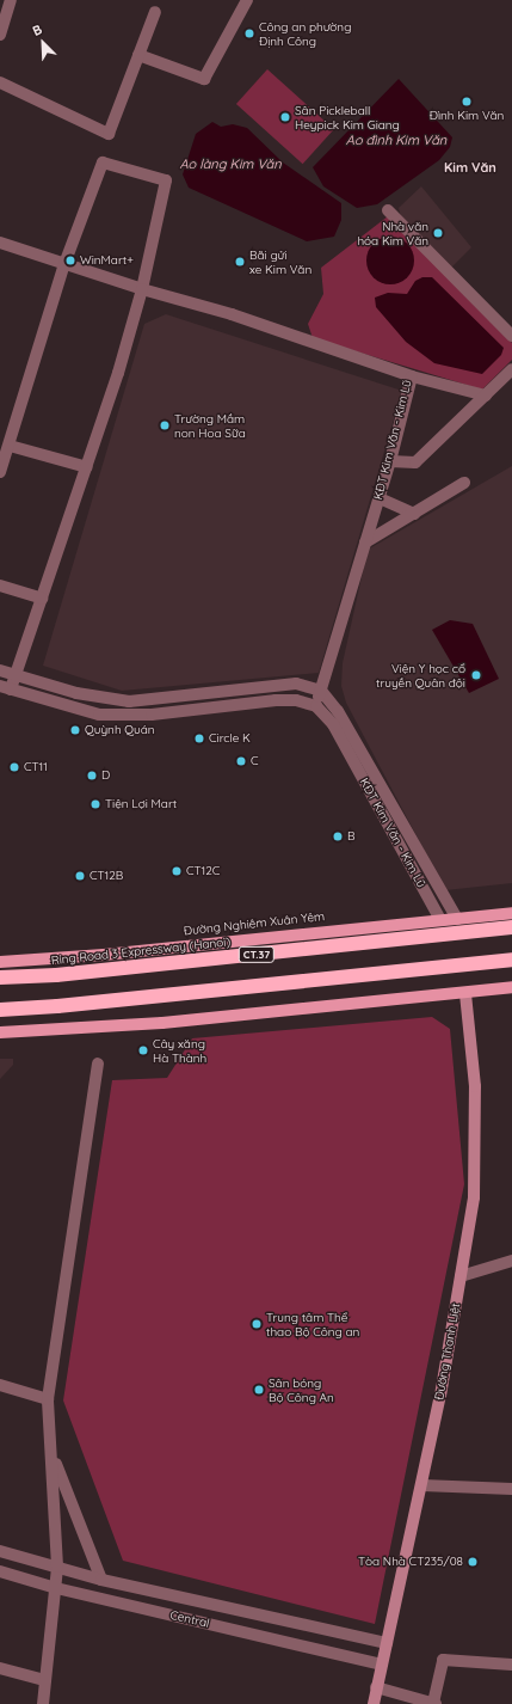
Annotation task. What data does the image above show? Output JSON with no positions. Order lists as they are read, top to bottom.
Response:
{
  "streets": {
    "highway": ["Ring Road 3 Expressway (Hanoi)", "CT.37"],
    "main road": ["Đường Nghiêm Xuân Yêm"],
    "street": ["KĐT Kim Văn - Kim Lũ", "Đường Thanh Liệt", "Central"]
  },
  "crossings": [
    ["KĐT Kim Văn - Kim Lũ", "Đường Nghiêm Xuân Yêm"],
    ["Đường Thanh Liệt", "Central"]
  ],
  "districts": ["Kim Văn"],
  "water": ["Ao đình Kim Văn", "Ao làng Kim Văn"],
  "places": [
    "Công an phường Định Công",
    "Đình Kim Văn",
    "Sân Pickleball Heypick Kim Giang",
    "Nhà văn hóa Kim Văn",
    "WinMart+",
    "Bãi gửi xe Kim Văn",
    "Trường Mầm non Hoa Sữa",
    "Viện Y học cổ truyền Quân đội",
    "Quỳnh Quán",
    "Circle K",
    "C",
    "CT11",
    "D",
    "Tiện Lợi Mart",
    "B",
    "CT12C",
    "CT12B",
    "Cây xăng Hà Thành",
    "Trung tâm Thể thao Bộ Công an",
    "Sân bóng Bộ Công An",
    "Tòa Nhà CT235/08"
  ],
  "north": "top left"
}
